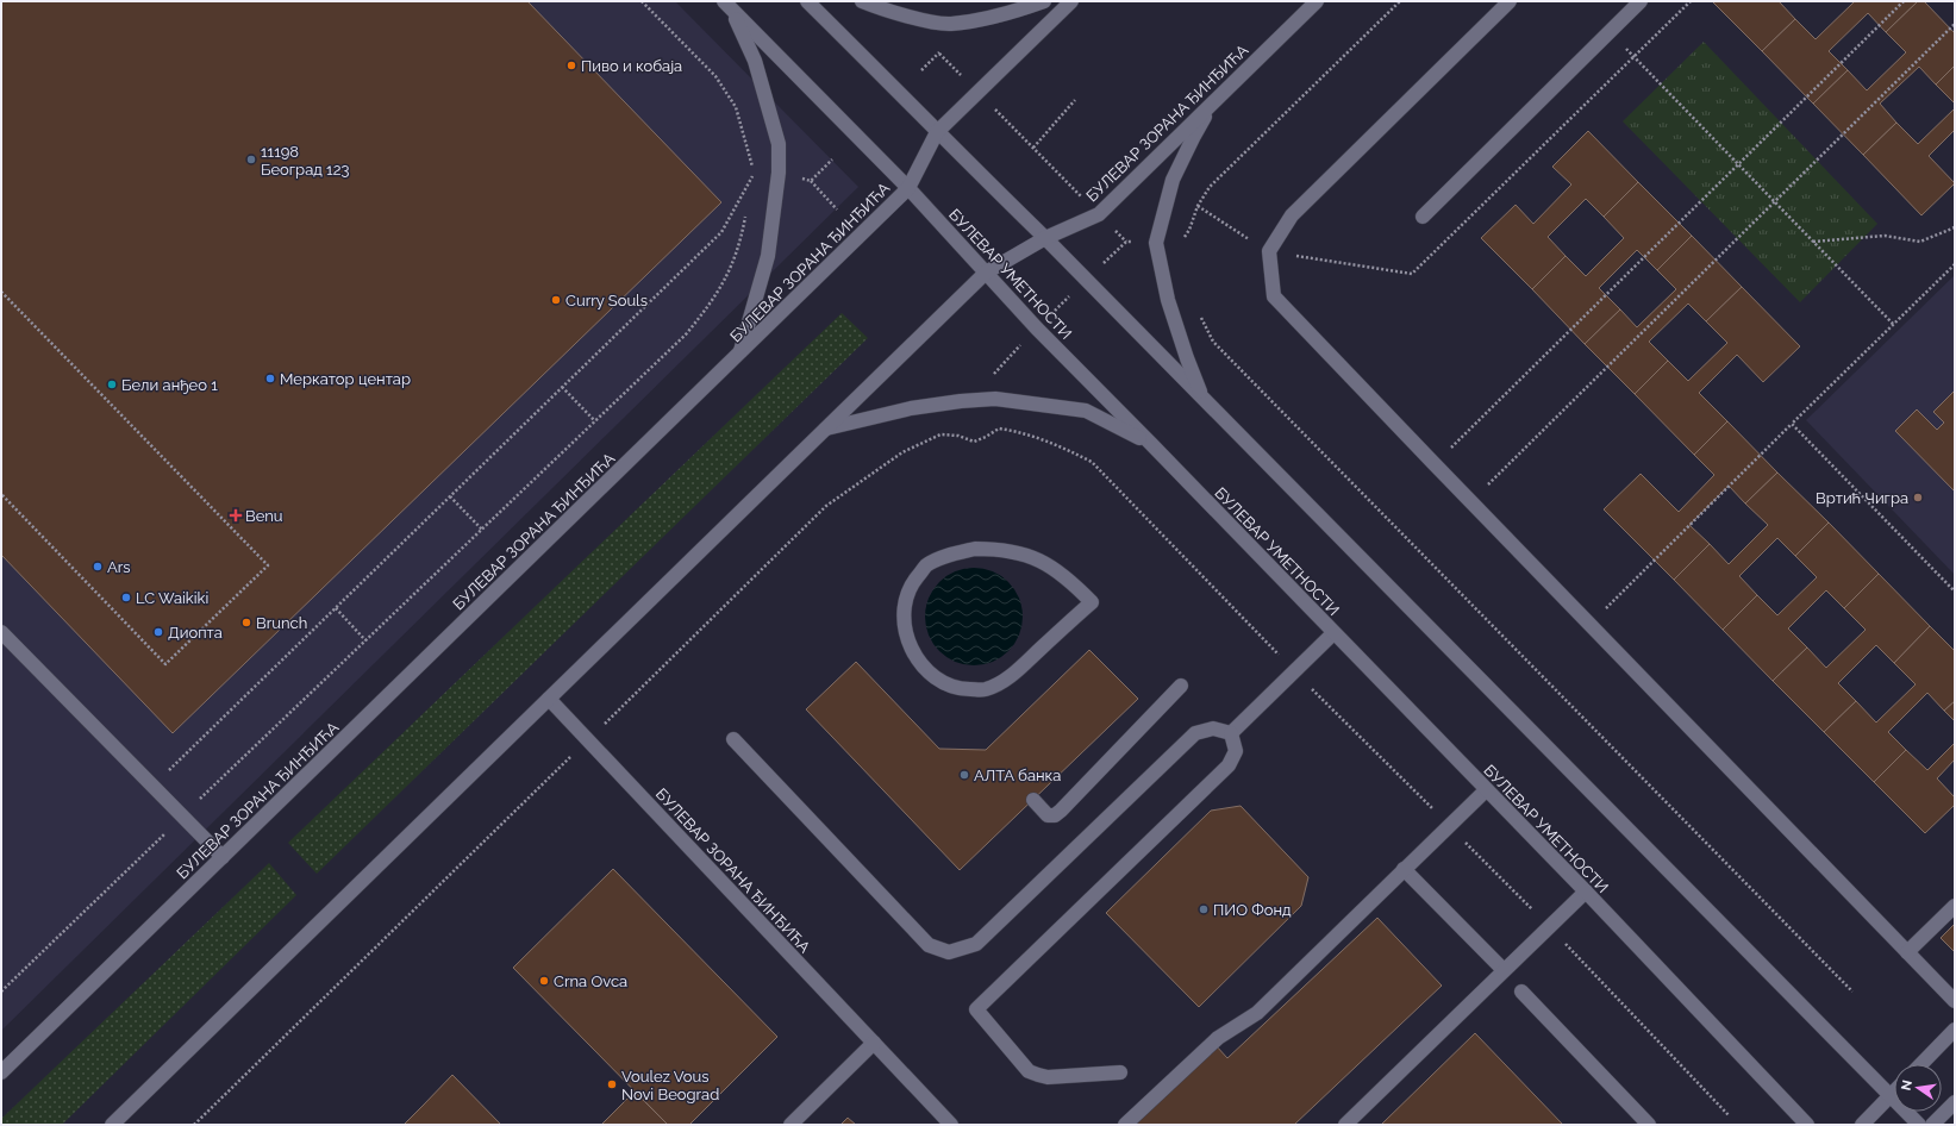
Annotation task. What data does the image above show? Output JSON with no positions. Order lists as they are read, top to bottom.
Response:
{
  "streets": {
    "street": ["БУЛЕВАР ЗОРАНА ЂИНЂИЋА", "БУЛЕВАР УМЕТНОСТИ"]
  },
  "crossings": [
    ["БУЛЕВАР ЗОРАНА ЂИНЂИЋА", "БУЛЕВАР УМЕТНОСТИ"]
  ],
  "places": {
    "other": [
      "Пиво и кобаја",
      "11198 Београд 123",
      "Curry Souls",
      "Меркатор центар",
      "Бели анђео 1",
      "Вртић Чигра",
      "Ars",
      "LC Waikiki",
      "Brunch",
      "Диопта",
      "АЛТА банка",
      "ПИО Фонд",
      "Crna Ovca",
      "Voulez Vous Novi Beograd"
    ],
    "health": ["Benu"]
  },
  "north": "left"
}
